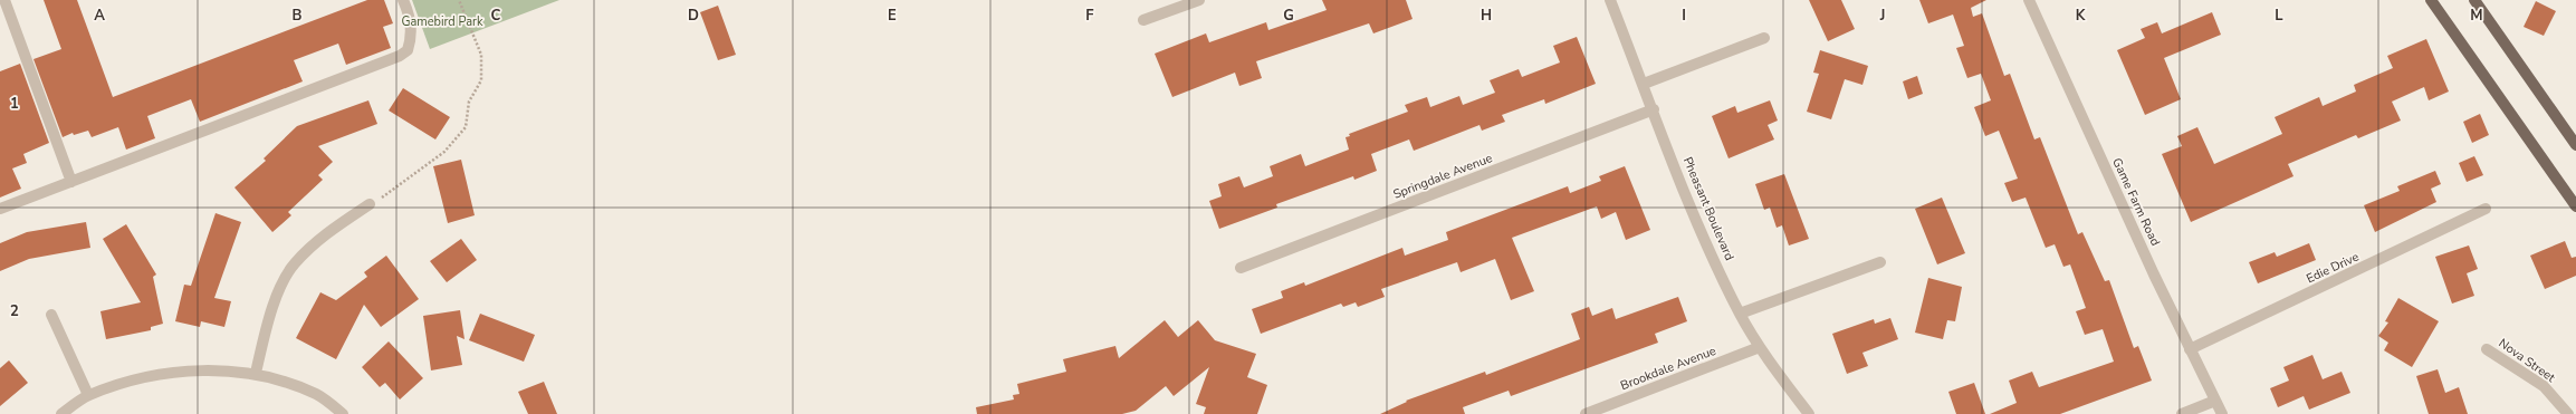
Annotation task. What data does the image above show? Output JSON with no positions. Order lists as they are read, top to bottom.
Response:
{
  "streets": {
    "street": [
      "Springdale Avenue",
      "Game Farm Road",
      "Pheasant Boulevard",
      "Edie Drive",
      "Nova Street",
      "Brookdale Avenue"
    ]
  },
  "crossings": [
    ["Springdale Avenue", "Pheasant Boulevard"],
    ["Game Farm Road", "Edie Drive"],
    ["Pheasant Boulevard", "Brookdale Avenue"]
  ],
  "parks": ["Gamebird Park"],
  "grid": {
    "columns": [
      "A",
      "B",
      "C",
      "D",
      "E",
      "F",
      "G",
      "H",
      "I",
      "J",
      "K",
      "L",
      "M"
    ],
    "rows": ["1", "2"]
  }
}
